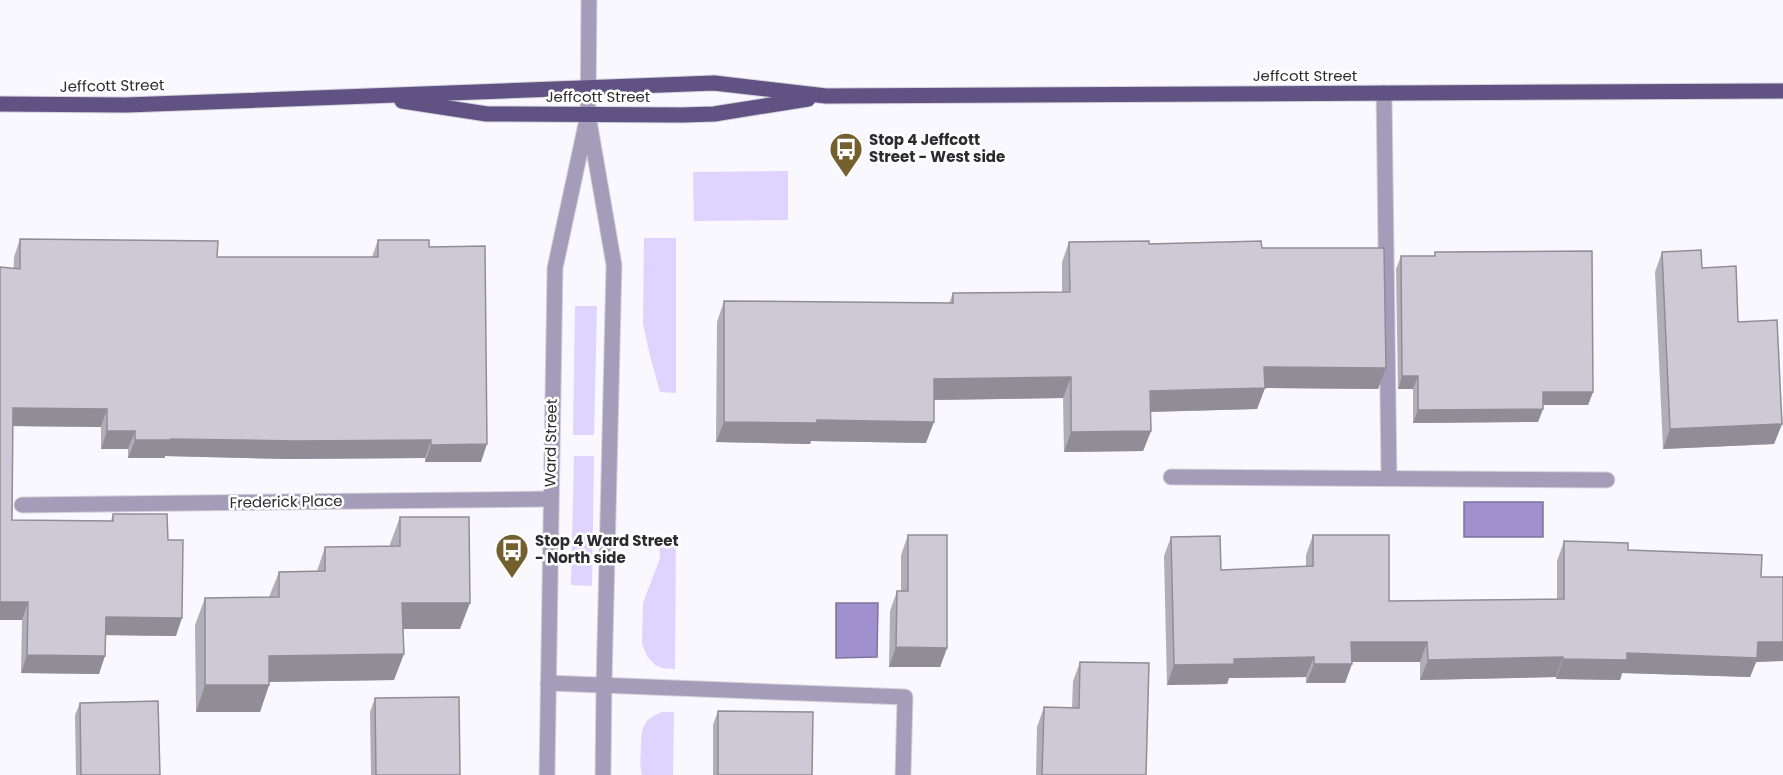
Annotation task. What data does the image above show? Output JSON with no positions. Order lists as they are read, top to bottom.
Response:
{
  "streets": {
    "main road": ["Jeffcott Street"],
    "street": ["Ward Street", "Frederick Place"]
  },
  "crossings": [
    ["Jeffcott Street", "Ward Street"],
    ["Ward Street", "Frederick Place"]
  ],
  "places": {
    "bus stop": ["Stop 4 Jeffcott Street - West side", "Stop 4 Ward Street - North side"]
  }
}
